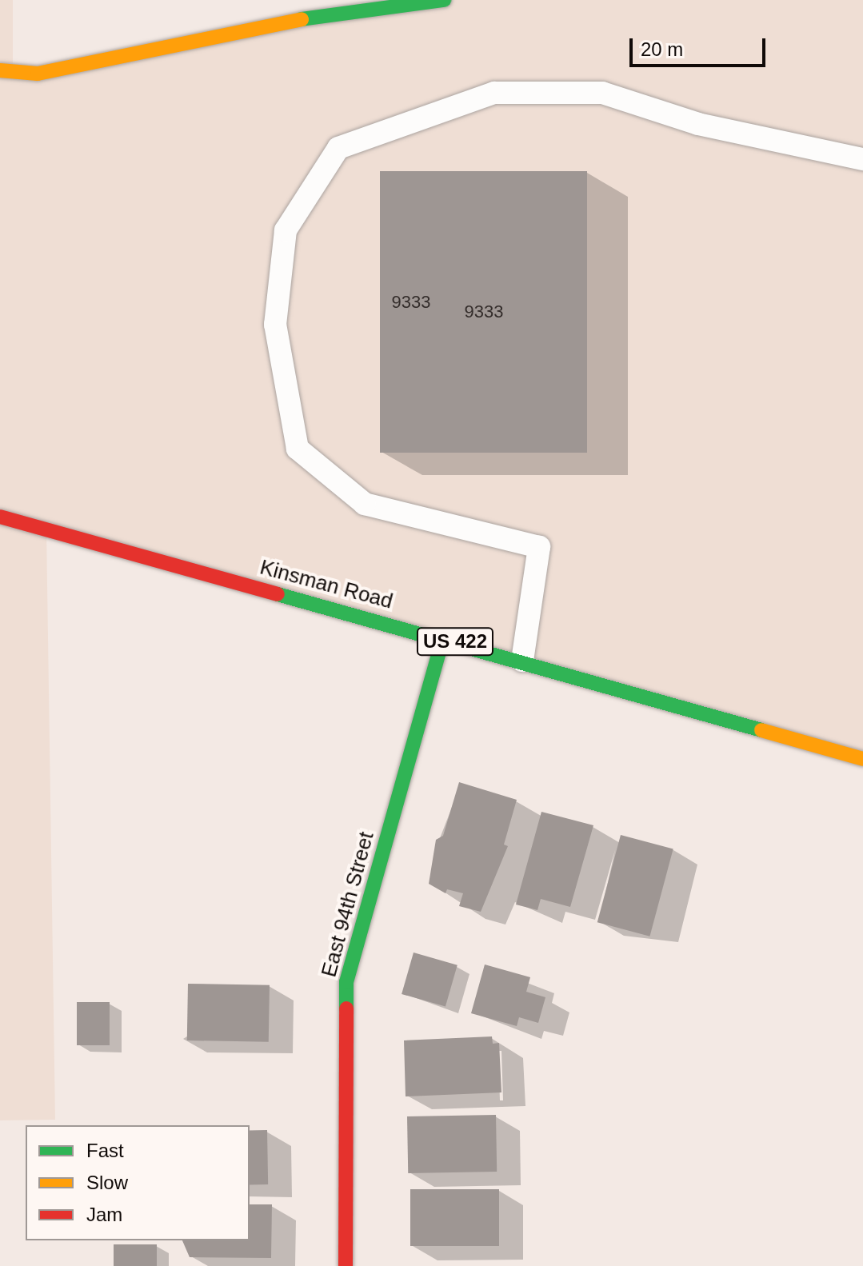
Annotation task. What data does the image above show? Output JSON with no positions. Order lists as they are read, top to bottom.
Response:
{
  "streets": {
    "street": ["Kinsman Road", "US 422", "East 94th Street"]
  },
  "crossings": [
    ["Kinsman Road", "East 94th Street"]
  ],
  "house_numbers": ["9333", "9333"],
  "legend": ["Fast", "Slow", "Jam"],
  "scale_bar": "20 m"
}
